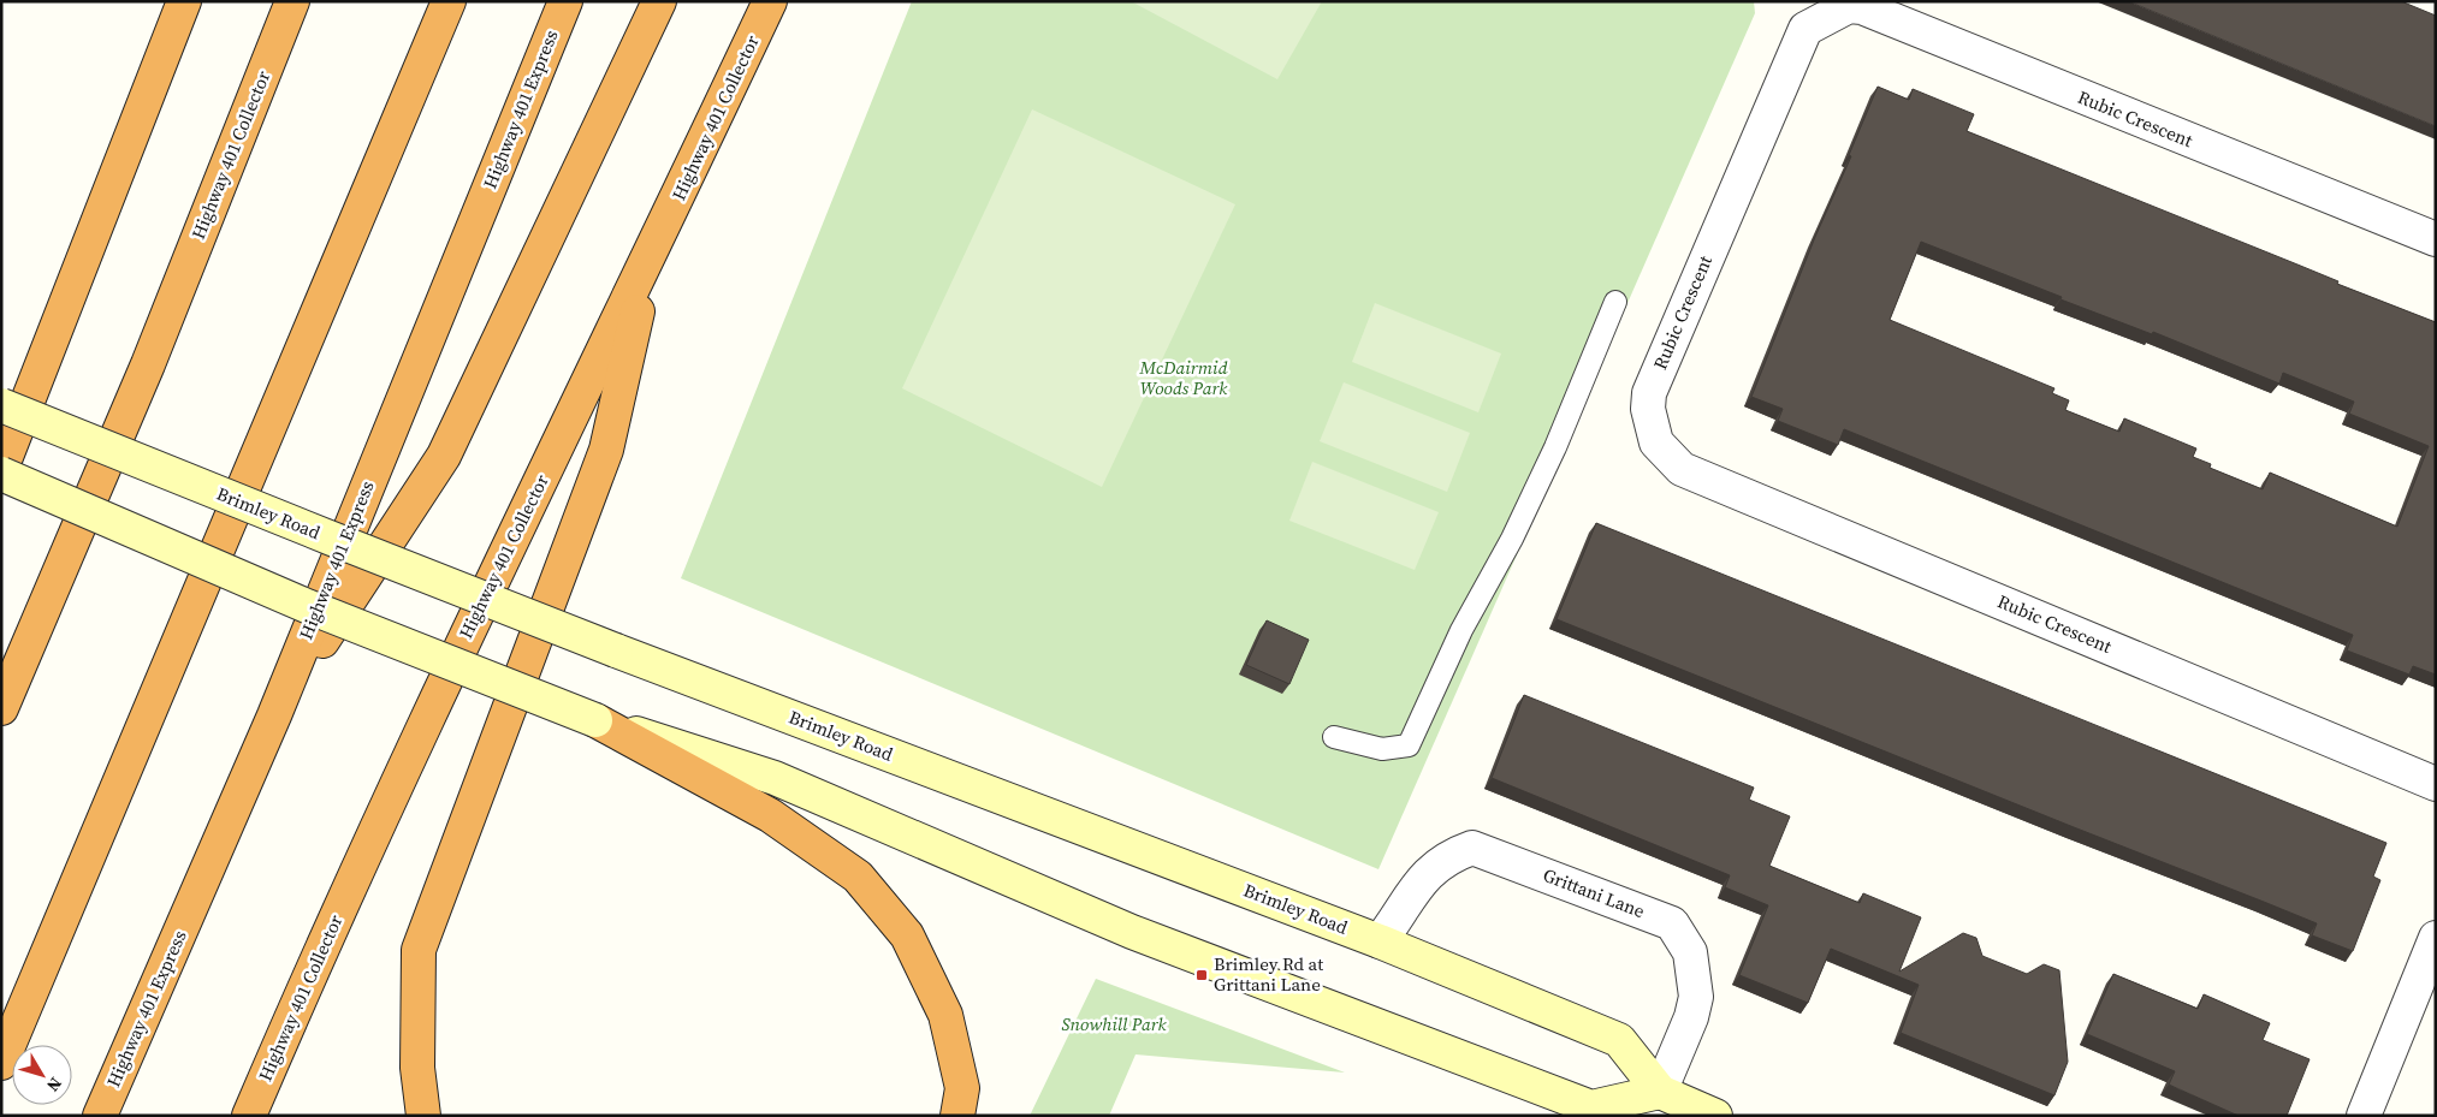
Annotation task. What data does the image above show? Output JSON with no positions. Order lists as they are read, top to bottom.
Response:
{
  "streets": {
    "highway": ["Highway 401 Express", "Highway 401 Collector"],
    "main road": ["Brimley Road"],
    "street": ["Rubic Crescent", "Grittani Lane"]
  },
  "crossings": [
    ["Brimley Road", "Grittani Lane"]
  ],
  "parks": ["McDairmid Woods Park", "Snowhill Park"],
  "places": {
    "transit": ["Brimley Rd at Grittani Lane"]
  },
  "north": "bottom right"
}
